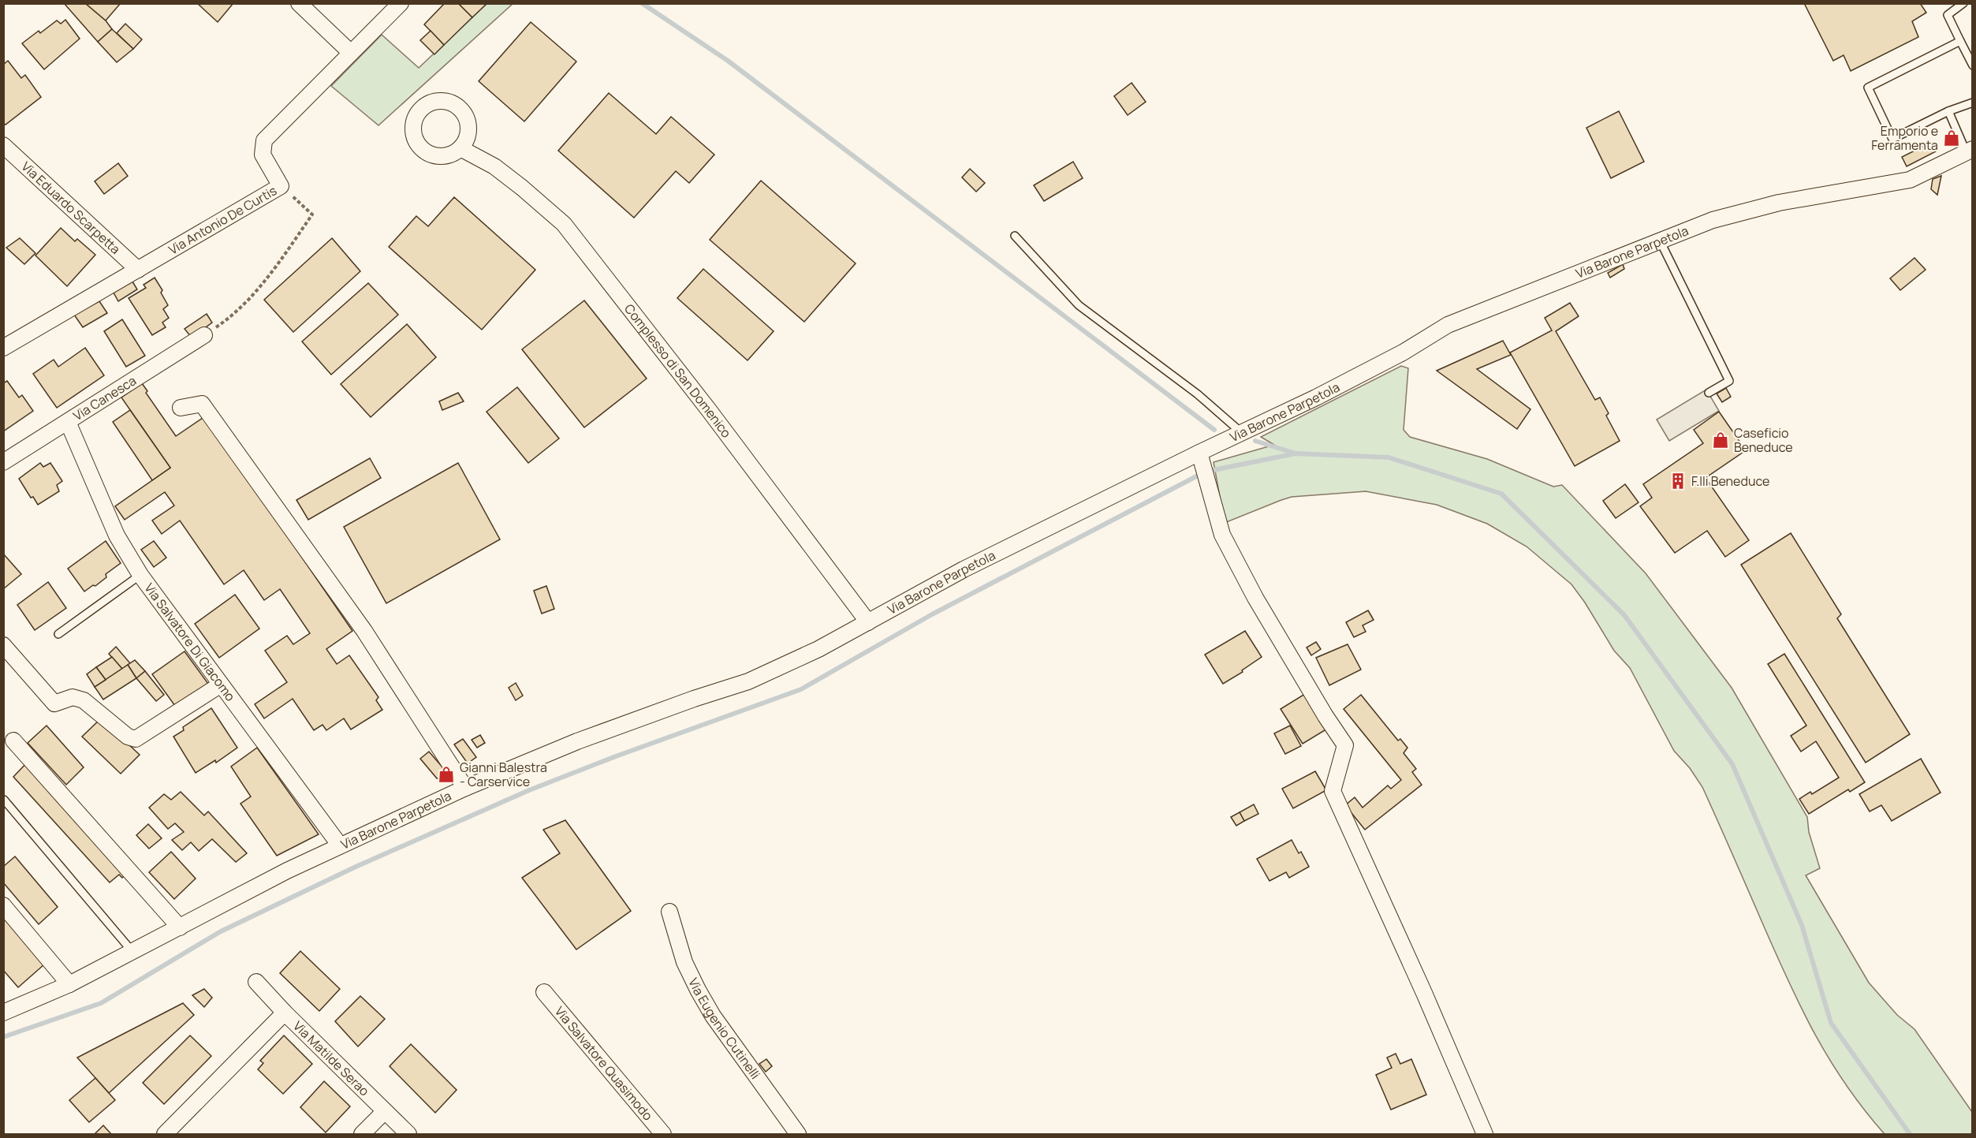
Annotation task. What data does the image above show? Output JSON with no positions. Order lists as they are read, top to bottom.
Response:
{
  "streets": {
    "street": [
      "Via Eduardo Scarpetta",
      "Via Antonio De Curtis",
      "Via Barone Parpetola",
      "Complesso di San Domenico",
      "Via Canesca",
      "Via Salvatore Di Giacomo",
      "Via Eugenio Cutinelli",
      "Via Matilde Serao",
      "Via Salvatore Quasimodo"
    ]
  },
  "crossings": [
    ["Via Eduardo Scarpetta", "Via Antonio De Curtis"],
    ["Via Barone Parpetola", "Complesso di San Domenico"],
    ["Via Barone Parpetola", "Via Salvatore Di Giacomo"],
    ["Via Canesca", "Via Salvatore Di Giacomo"]
  ],
  "places": {
    "shop": ["Emporio e Ferramenta", "Caseficio Beneduce", "Gianni Balestra - Carservice"],
    "building": ["F.lli Beneduce"]
  }
}
